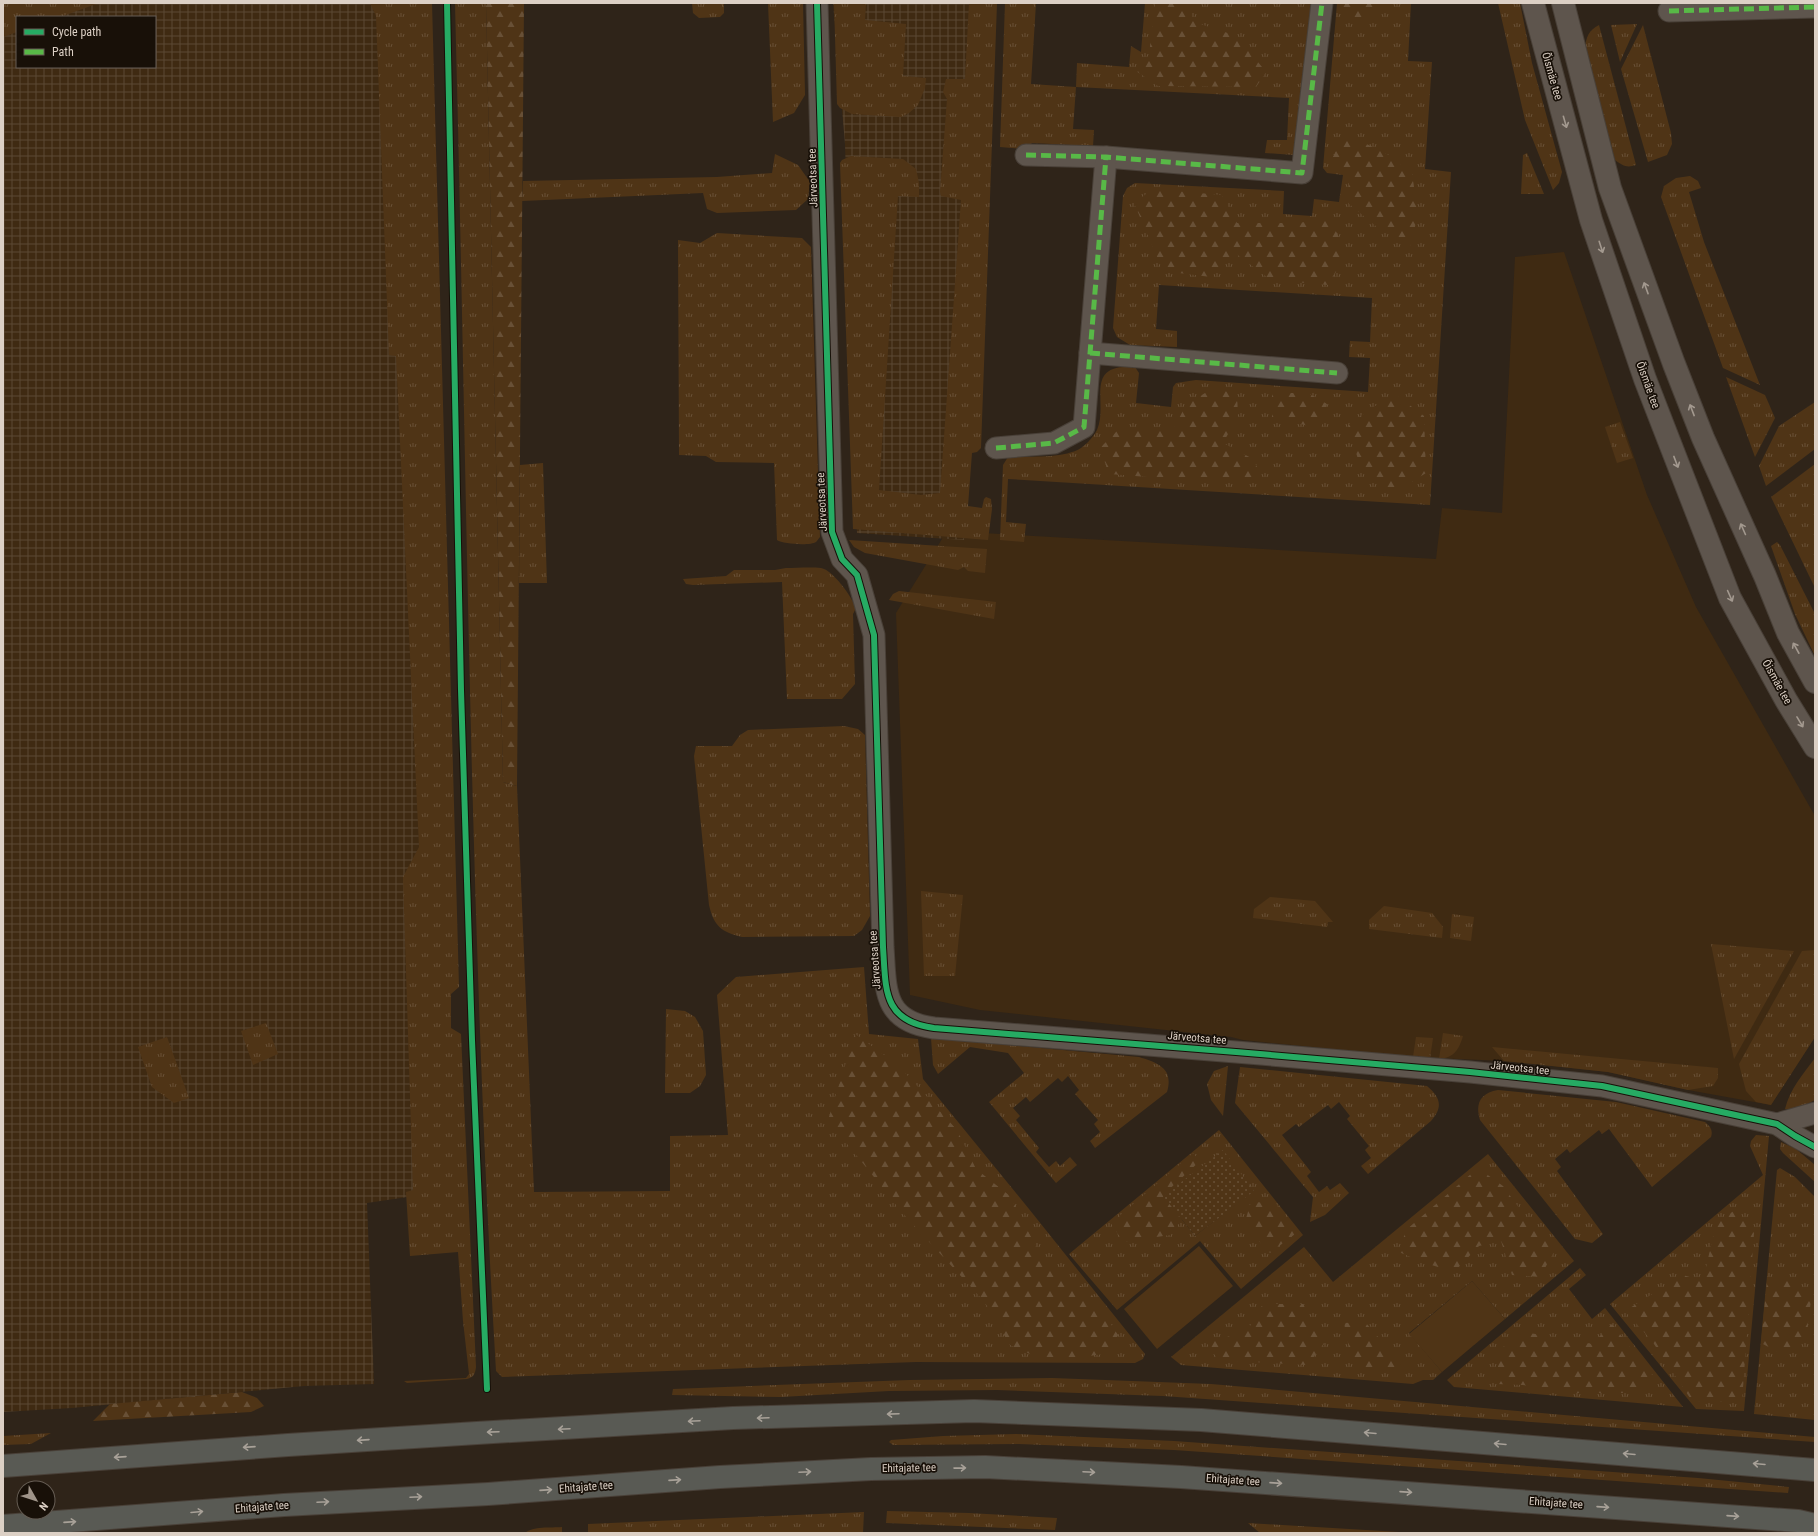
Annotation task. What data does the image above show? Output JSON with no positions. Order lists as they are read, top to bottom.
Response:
{
  "streets": {
    "main road": ["Õismäe tee", "Ehitajate tee"],
    "street": ["Järveotsa tee"]
  },
  "legend": ["Cycle path", "Path"],
  "north": "bottom right"
}
